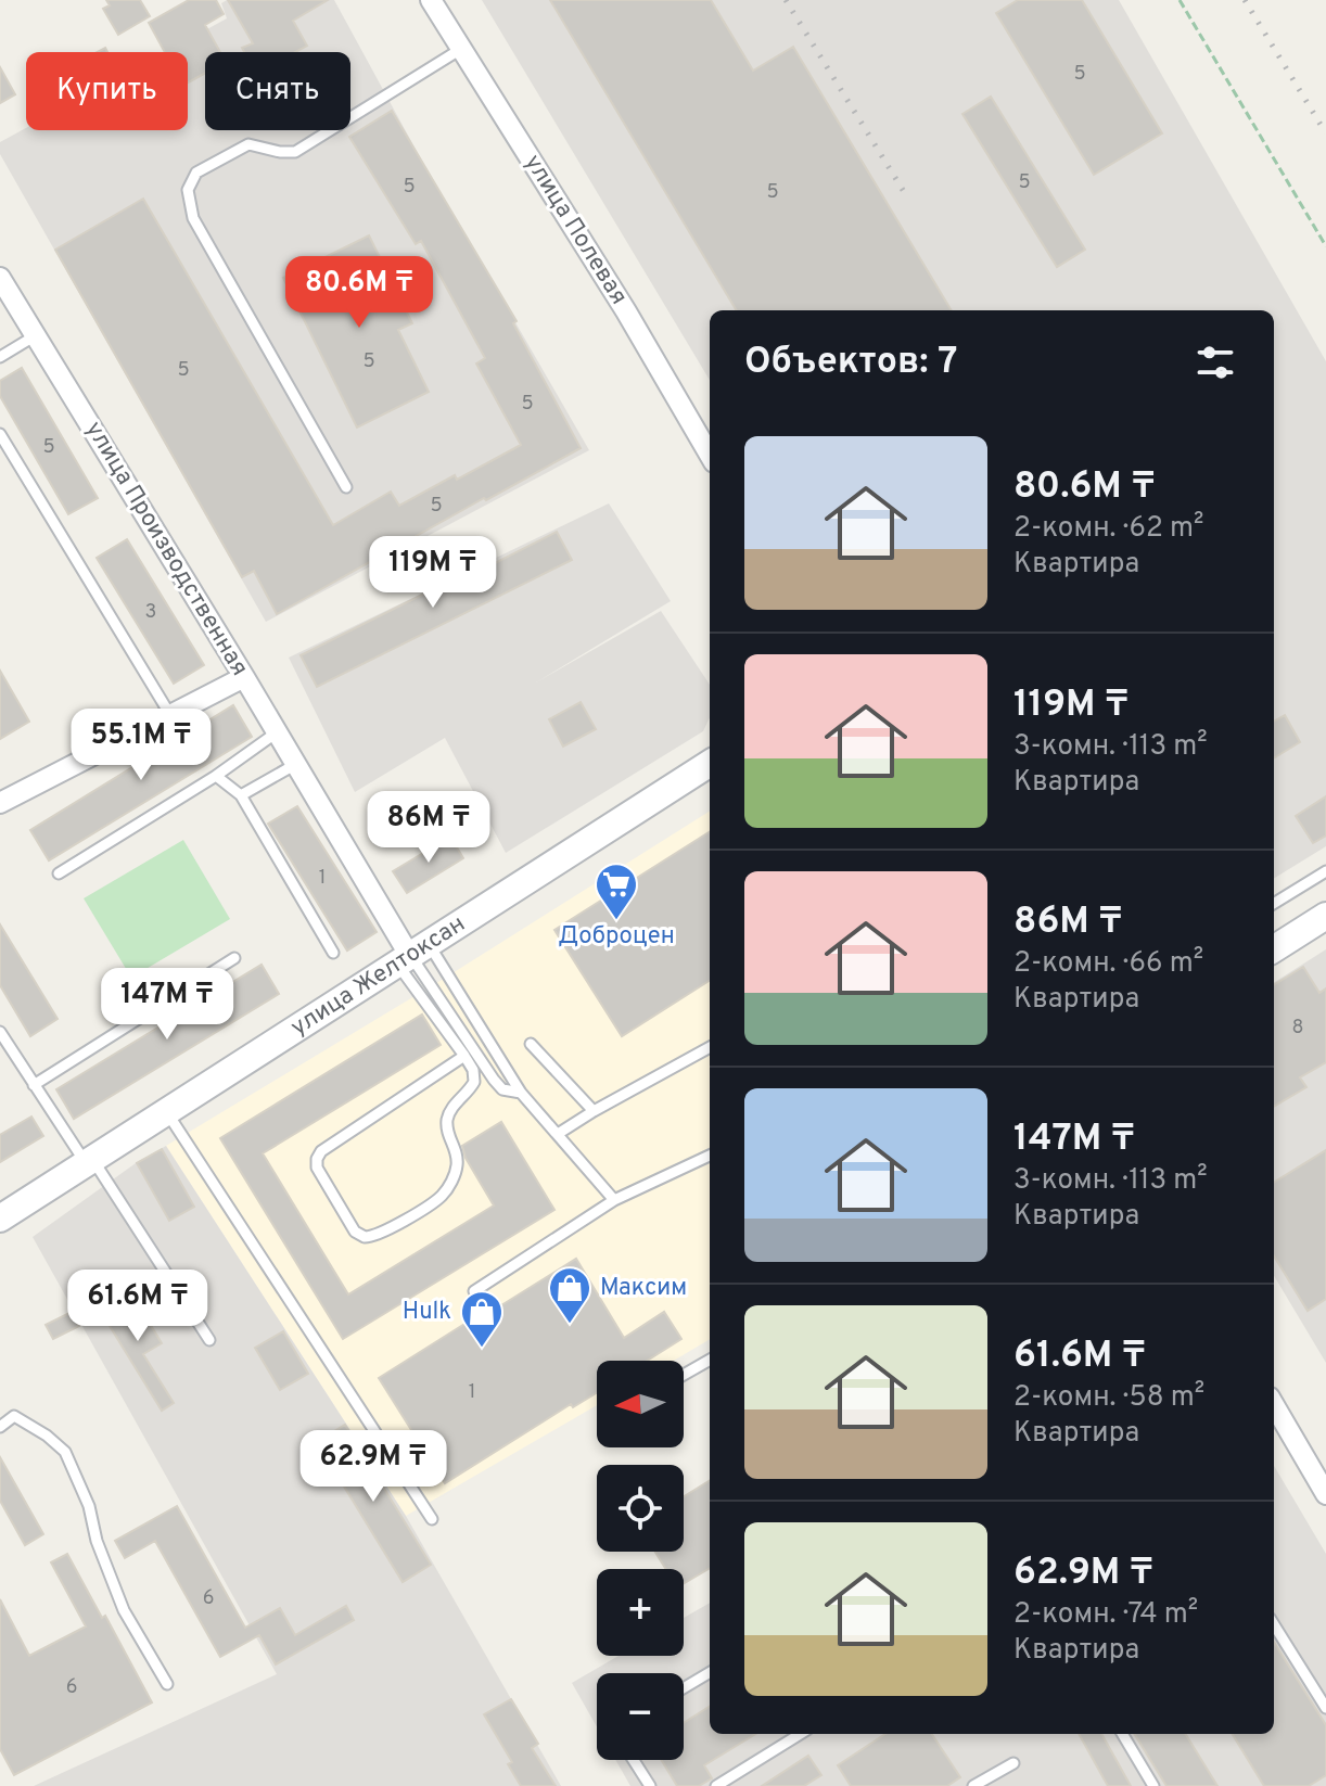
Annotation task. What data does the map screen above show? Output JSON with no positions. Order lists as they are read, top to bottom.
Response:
{
  "streets": {
    "street": ["улица Полевая", "улица Производственная", "улица Желтоксан"]
  },
  "crossings": [
    ["улица Производственная", "улица Желтоксан"]
  ],
  "places": {
    "supermarket": ["Доброцен"],
    "shop": ["Максим", "Hulk"]
  },
  "house_numbers": [
    "5",
    "5",
    "5",
    "5",
    "5",
    "5",
    "5",
    "5",
    "5",
    "3",
    "1",
    "8",
    "1",
    "6",
    "6"
  ],
  "north": "left",
  "page": {
    "chip": ["Купить", "Снять"],
    "price": [
      "80.6M ₸",
      "119M ₸",
      "55.1M ₸",
      "86M ₸",
      "147M ₸",
      "61.6M ₸",
      "62.9M ₸"
    ],
    "heading": "Объектов: 7",
    "list": [
      {
        "name": "80.6M ₸",
        "note": "2-комн. · 62 m² · Квартира"
      },
      {
        "name": "119M ₸",
        "note": "3-комн. · 113 m² · Квартира"
      },
      {
        "name": "86M ₸",
        "note": "2-комн. · 66 m² · Квартира"
      },
      {
        "name": "147M ₸",
        "note": "3-комн. · 113 m² · Квартира"
      },
      {
        "name": "61.6M ₸",
        "note": "2-комн. · 58 m² · Квартира"
      },
      {
        "name": "62.9M ₸",
        "note": "2-комн. · 74 m² · Квартира"
      }
    ],
    "map_buttons": ["+", "−"]
  }
}
